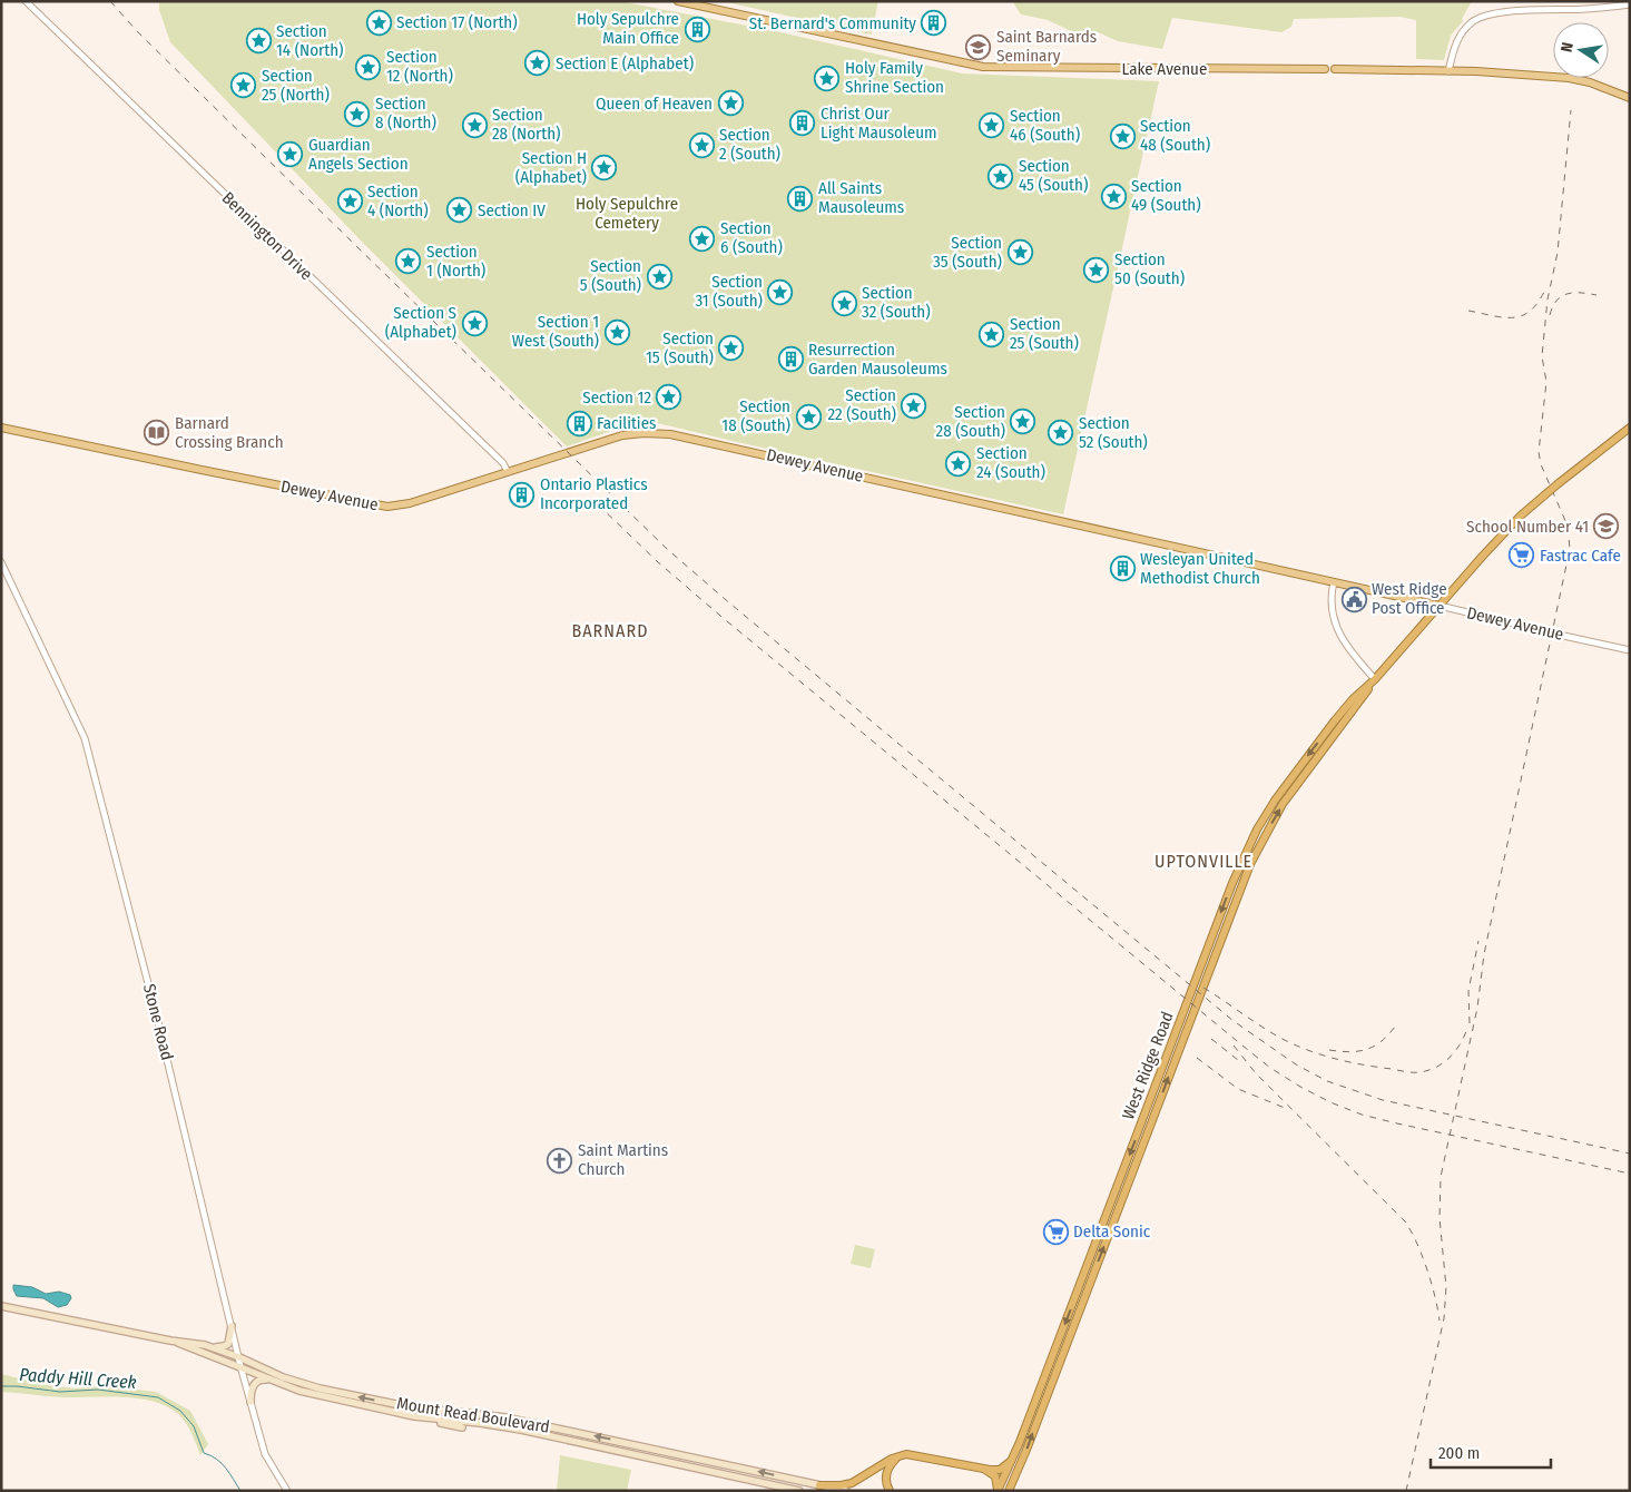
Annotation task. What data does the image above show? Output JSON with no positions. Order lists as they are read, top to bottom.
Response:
{
  "streets": {
    "highway": ["West Ridge Road"],
    "main road": ["Lake Avenue", "Dewey Avenue", "Mount Read Boulevard"],
    "street": ["Bennington Drive", "Stone Road"]
  },
  "crossings": [
    ["Bennington Drive", "Dewey Avenue"],
    ["Dewey Avenue", "West Ridge Road"],
    ["Stone Road", "Mount Read Boulevard"]
  ],
  "districts": ["BARNARD", "UPTONVILLE"],
  "water": ["Paddy Hill Creek"],
  "parks": ["Holy Sepulchre Cemetery"],
  "places": {
    "place": [
      "Section 17 (North)",
      "Section 14 (North)",
      "Section E (Alphabet)",
      "Section 12 (North)",
      "Holy Family Shrine Section",
      "Section 25 (North)",
      "Queen of Heaven",
      "Section 8 (North)",
      "Section 28 (North)",
      "Section 46 (South)",
      "Section 48 (South)",
      "Section 2 (South)",
      "Guardian Angels Section",
      "Section H (Alphabet)",
      "Section 45 (South)",
      "Section 49 (South)",
      "Section 4 (North)",
      "Section IV",
      "Section 6 (South)",
      "Section 35 (South)",
      "Section 1 (North)",
      "Section 50 (South)",
      "Section 5 (South)",
      "Section 31 (South)",
      "Section 32 (South)",
      "Section S (Alphabet)",
      "Section 1 West (South)",
      "Section 25 (South)",
      "Section 15 (South)",
      "Section 12",
      "Section 22 (South)",
      "Section 18 (South)",
      "Section 28 (South)",
      "Section 52 (South)",
      "Section 24 (South)"
    ],
    "building": [
      "St. Bernard's Community",
      "Holy Sepulchre Main Office",
      "Christ Our Light Mausoleum",
      "All Saints Mausoleums",
      "Resurrection Garden Mausoleums",
      "Facilities",
      "Ontario Plastics Incorporated",
      "Wesleyan United Methodist Church"
    ],
    "school or university": ["Saint Barnards Seminary", "School Number 41"],
    "library": ["Barnard Crossing Branch"],
    "supermarket": ["Fastrac Cafe", "Delta Sonic"],
    "public building": ["West Ridge Post Office"],
    "church": ["Saint Martins Church"]
  },
  "scale_bar": "200 m",
  "north": "left"
}
